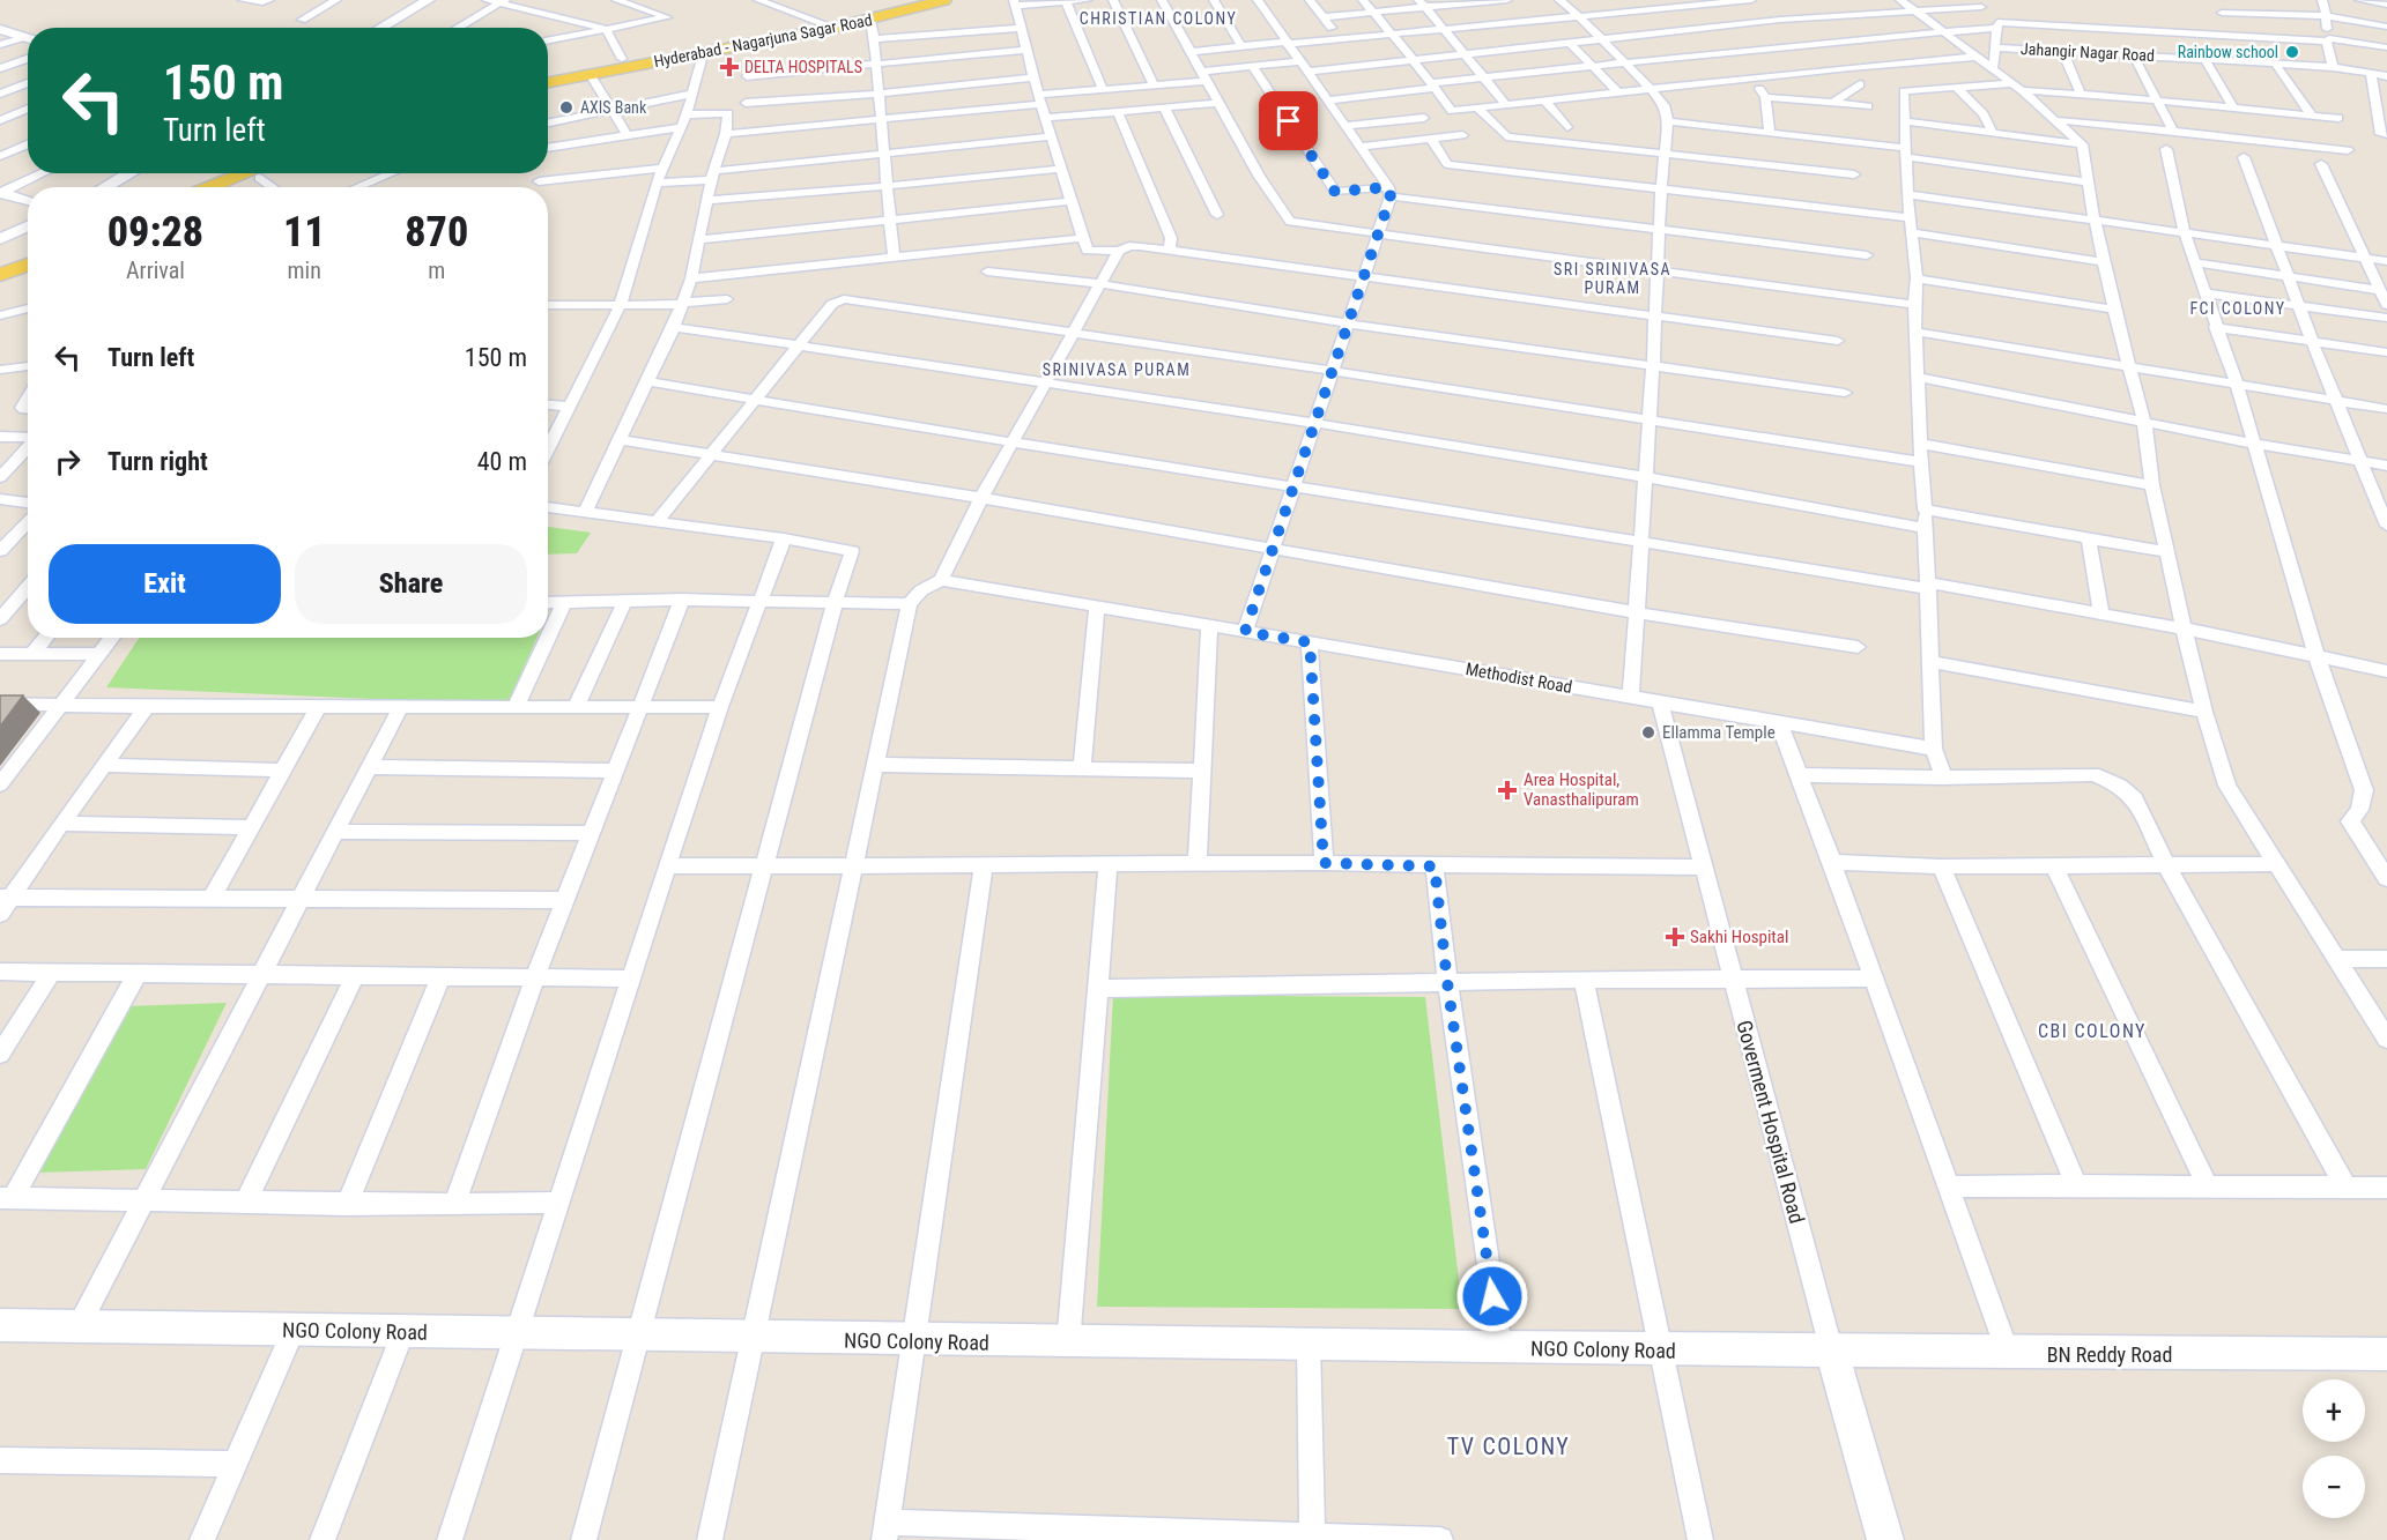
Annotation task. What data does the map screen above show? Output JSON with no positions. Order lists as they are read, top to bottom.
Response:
{
  "streets": {
    "main road": ["Hyderabad - Nagarjuna Sagar Road"],
    "street": [
      "Jahangir Nagar Road",
      "Methodist Road",
      "Goverment Hospital Road",
      "NGO Colony Road",
      "BN Reddy Road"
    ]
  },
  "crossings": [
    ["Methodist Road", "Goverment Hospital Road"],
    ["Goverment Hospital Road", "NGO Colony Road"],
    ["Goverment Hospital Road", "BN Reddy Road"],
    ["NGO Colony Road", "BN Reddy Road"]
  ],
  "districts": [
    "CHRISTIAN COLONY",
    "SRI SRINIVASA PURAM",
    "FCI COLONY",
    "SRINIVASA PURAM",
    "CBI COLONY",
    "TV COLONY"
  ],
  "places": {
    "other": ["Rainbow school", "AXIS Bank", "Ellamma Temple"],
    "health": ["DELTA HOSPITALS", "Area Hospital, Vanasthalipuram", "Sakhi Hospital"]
  },
  "page": {
    "turn": ["150 m", "Turn left"],
    "eta": [
      "09:28",
      "Arrival",
      "11",
      "min",
      "870",
      "m"
    ],
    "list": [
      {
        "name": "Turn left",
        "value": "150 m"
      },
      {
        "name": "Turn right",
        "value": "40 m"
      }
    ],
    "buttons": ["Exit", "Share"],
    "map_buttons": ["+", "−"]
  }
}
